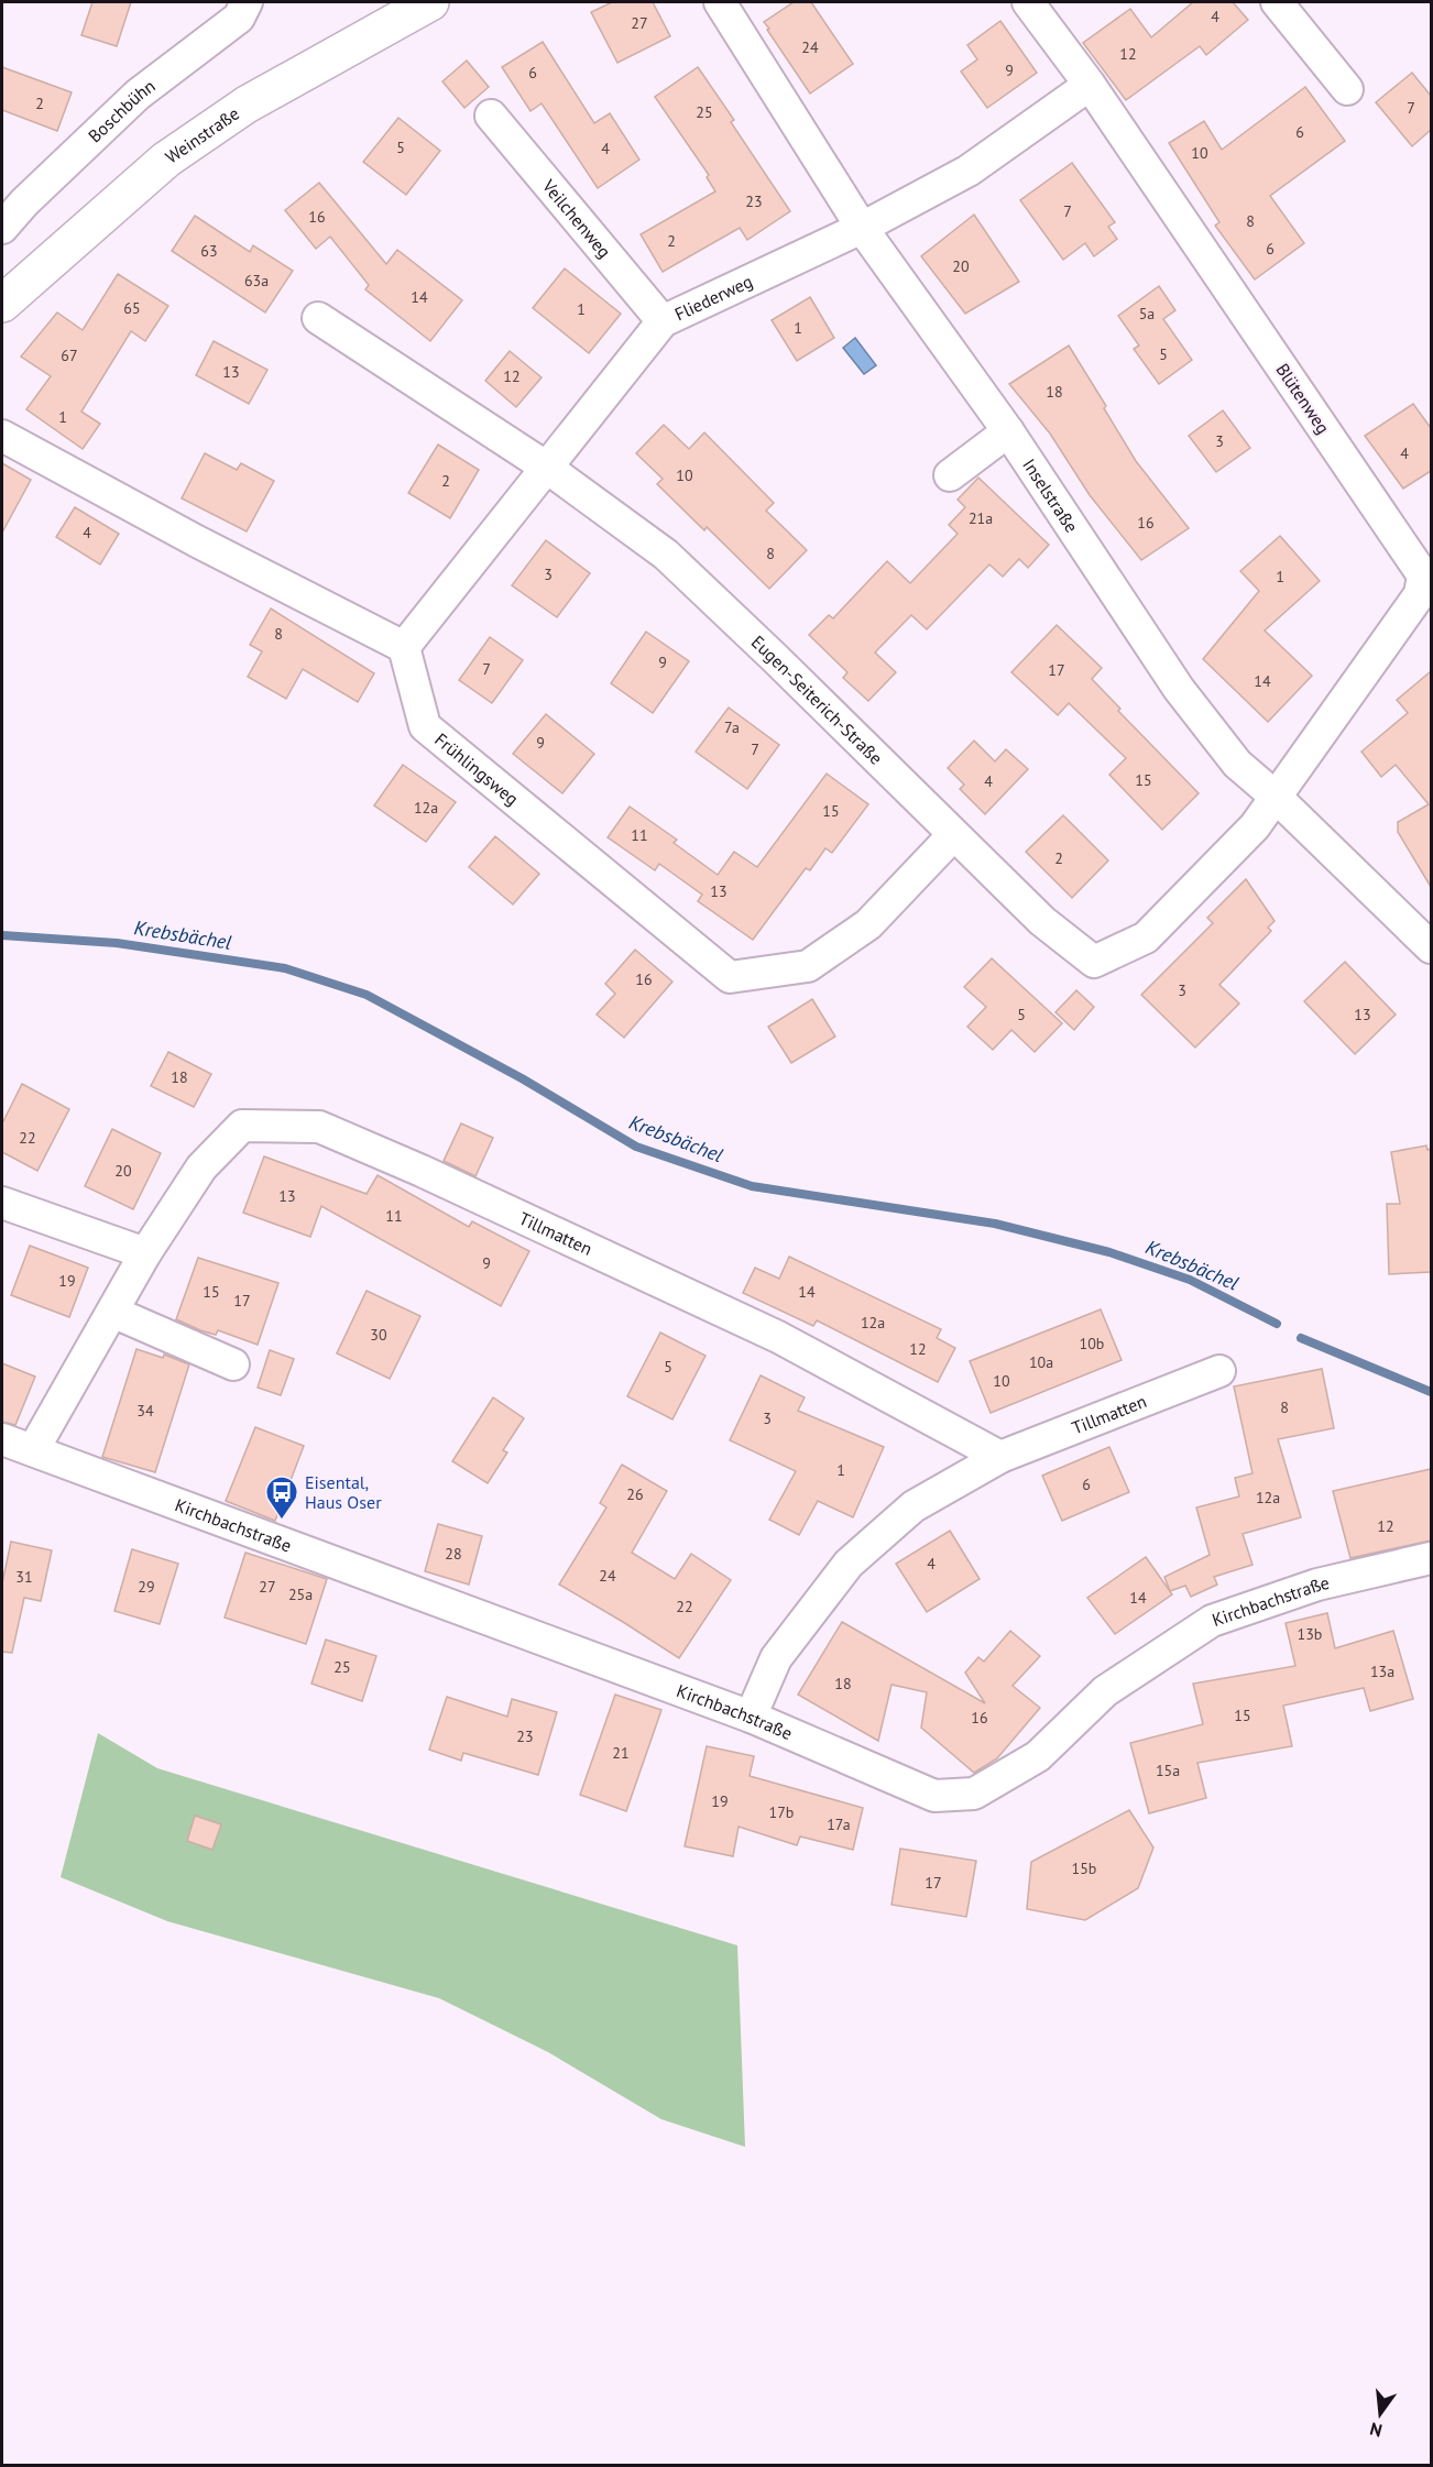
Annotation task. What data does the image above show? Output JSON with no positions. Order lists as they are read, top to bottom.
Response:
{
  "streets": {
    "main road": ["Weinstraße"],
    "street": [
      "Boschbühn",
      "Veilchenweg",
      "Fliederweg",
      "Blütenweg",
      "Inselstraße",
      "Eugen-Seiterich-Straße",
      "Frühlingsweg",
      "Tillmatten",
      "Kirchbachstraße"
    ]
  },
  "crossings": [
    ["Veilchenweg", "Fliederweg"],
    ["Fliederweg", "Blütenweg"],
    ["Fliederweg", "Inselstraße"],
    ["Fliederweg", "Eugen-Seiterich-Straße"],
    ["Fliederweg", "Frühlingsweg"],
    ["Blütenweg", "Inselstraße"],
    ["Blütenweg", "Eugen-Seiterich-Straße"],
    ["Inselstraße", "Eugen-Seiterich-Straße"],
    ["Eugen-Seiterich-Straße", "Frühlingsweg"],
    ["Tillmatten", "Kirchbachstraße"]
  ],
  "water": ["Krebsbächel"],
  "places": {
    "bus stop": ["Eisental, Haus Oser"]
  },
  "house_numbers": [
    "4",
    "27",
    "24",
    "12",
    "9",
    "6",
    "2",
    "7",
    "25",
    "6",
    "5",
    "4",
    "10",
    "23",
    "7",
    "16",
    "8",
    "2",
    "6",
    "63",
    "20",
    "63a",
    "14",
    "65",
    "1",
    "5a",
    "1",
    "5",
    "67",
    "13",
    "12",
    "18",
    "1",
    "3",
    "4",
    "10",
    "2",
    "21a",
    "16",
    "4",
    "8",
    "3",
    "1",
    "8",
    "9",
    "7",
    "17",
    "14",
    "7a",
    "9",
    "7",
    "15",
    "4",
    "12a",
    "15",
    "11",
    "2",
    "13",
    "16",
    "3",
    "5",
    "13",
    "18",
    "22",
    "20",
    "13",
    "11",
    "9",
    "19",
    "15",
    "14",
    "17",
    "12a",
    "30",
    "10b",
    "12",
    "10a",
    "5",
    "10",
    "8",
    "34",
    "3",
    "1",
    "6",
    "26",
    "12a",
    "12",
    "28",
    "4",
    "24",
    "31",
    "29",
    "27",
    "25a",
    "14",
    "22",
    "13b",
    "25",
    "13a",
    "18",
    "15",
    "16",
    "23",
    "21",
    "15a",
    "19",
    "17b",
    "17a",
    "15b",
    "17"
  ],
  "north": "bottom"
}
